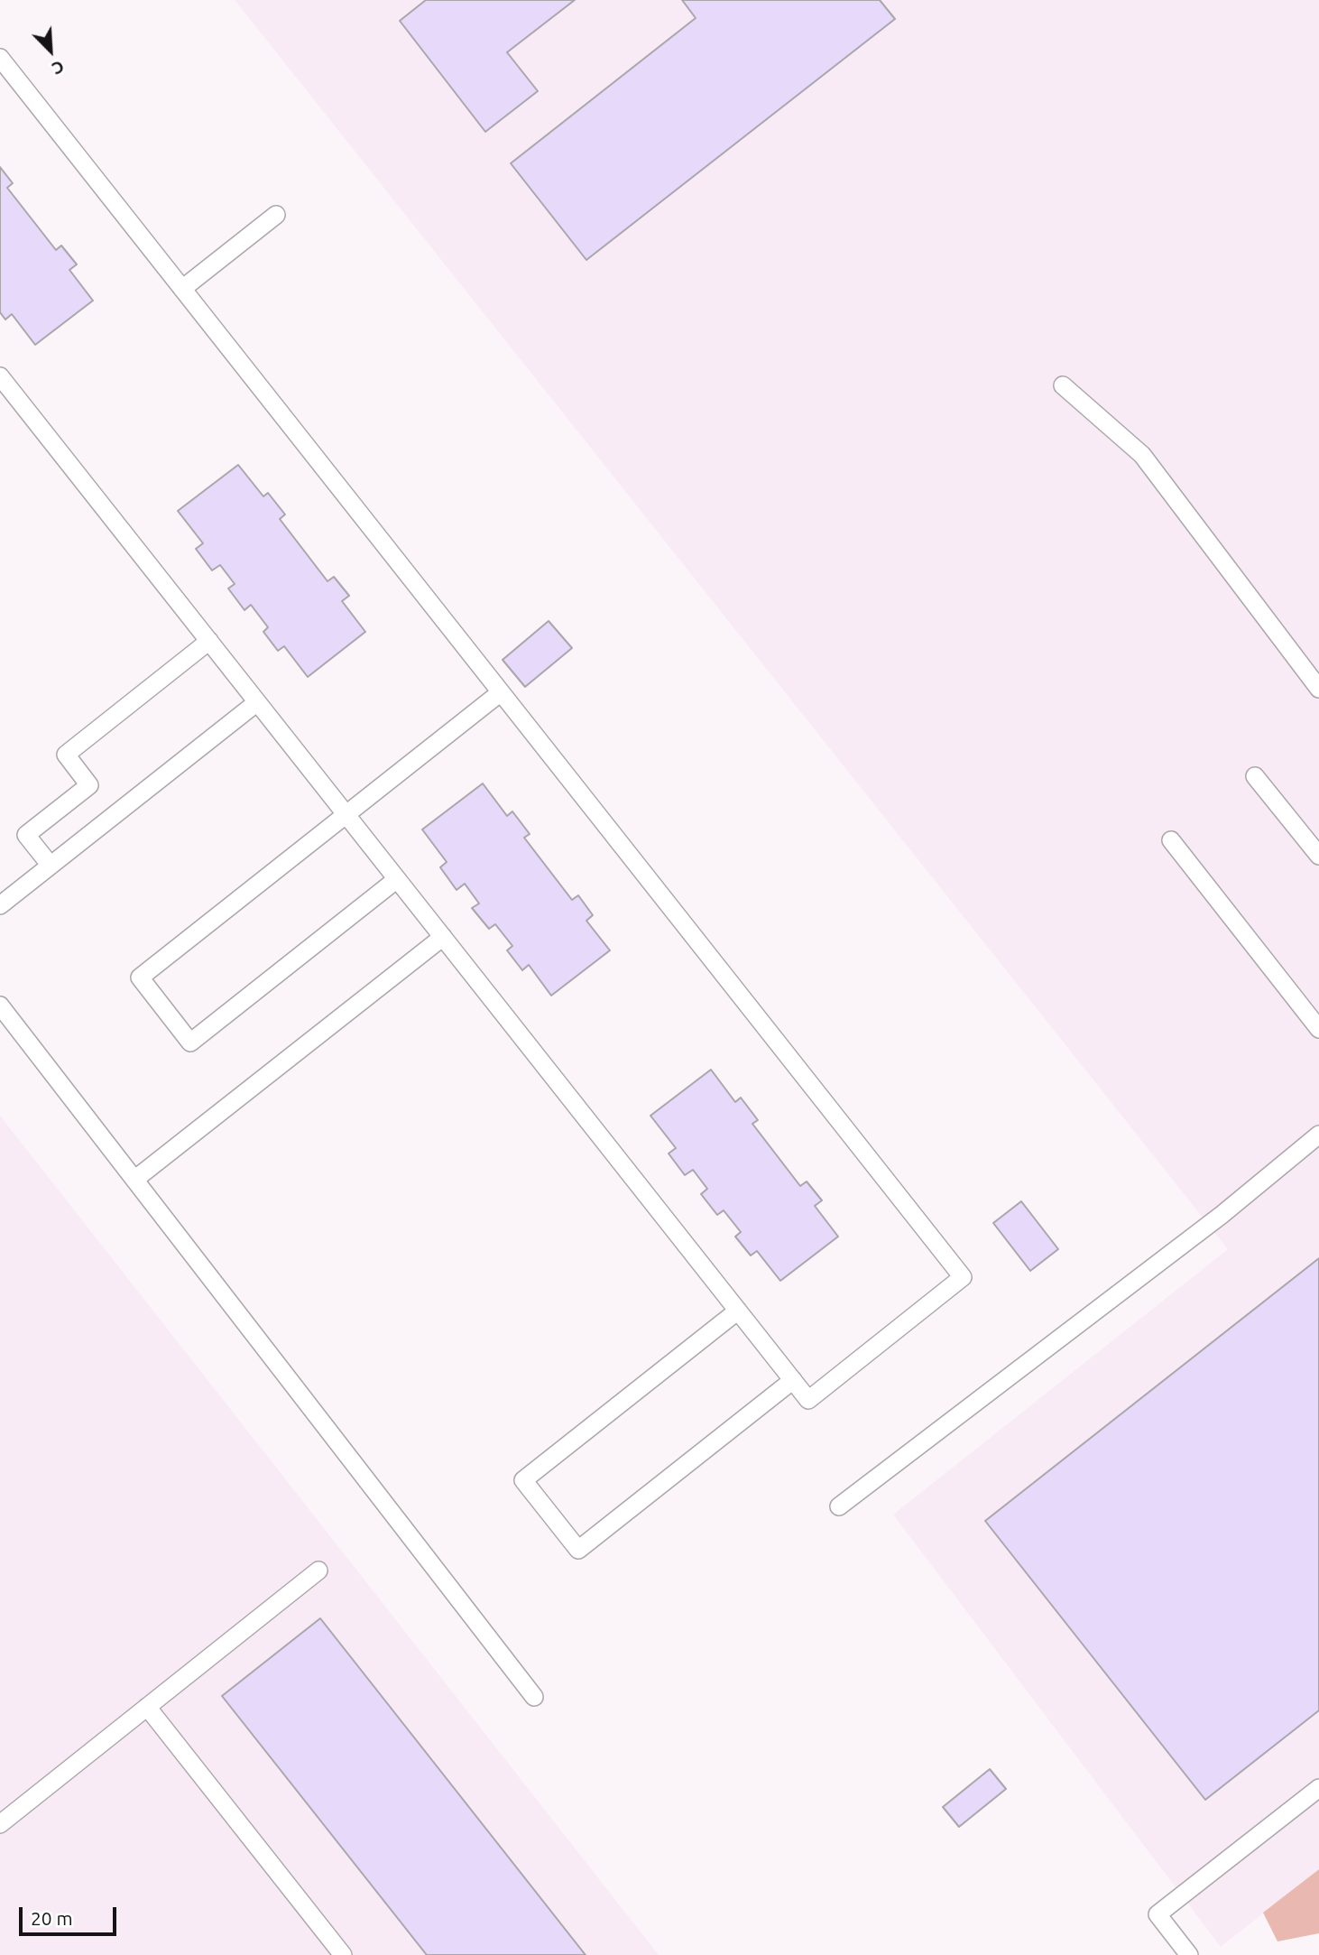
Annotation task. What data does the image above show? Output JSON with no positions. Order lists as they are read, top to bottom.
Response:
{
  "scale_bar": "20 m",
  "north": "bottom right"
}
